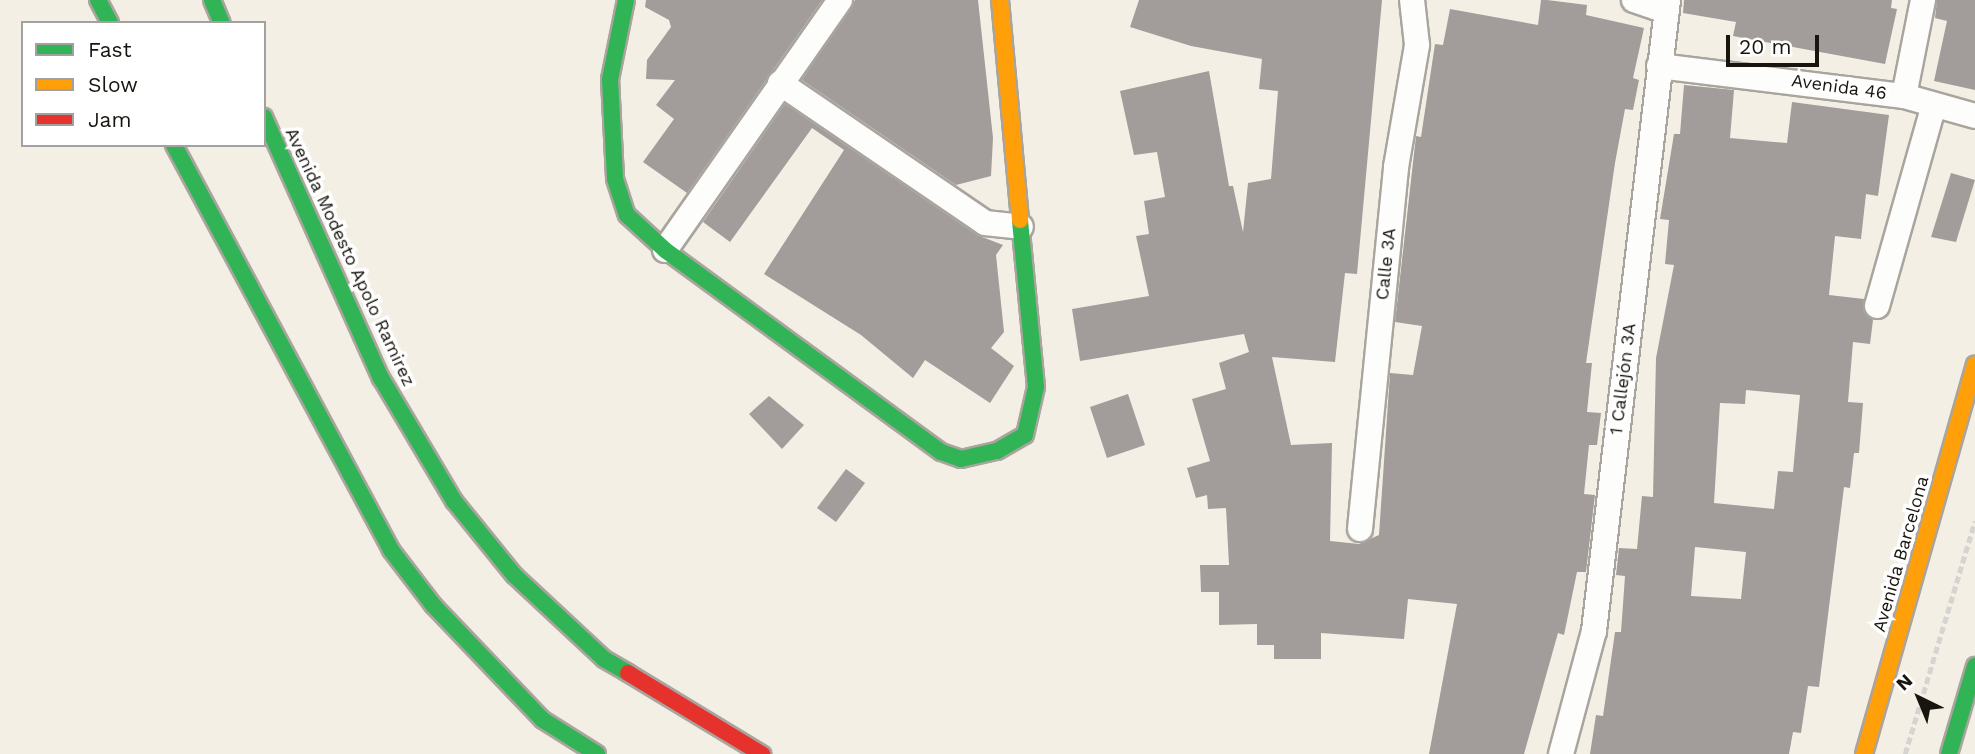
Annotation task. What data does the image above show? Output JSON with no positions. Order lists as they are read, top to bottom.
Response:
{
  "streets": {
    "main road": ["Avenida Modesto Apolo Ramirez", "Avenida Barcelona"],
    "street": ["Avenida 46", "Calle 3A", "1 Callejón 3A"]
  },
  "crossings": [
    ["Avenida 46", "1 Callejón 3A"]
  ],
  "legend": ["Fast", "Slow", "Jam"],
  "scale_bar": "20 m",
  "north": "top left"
}
